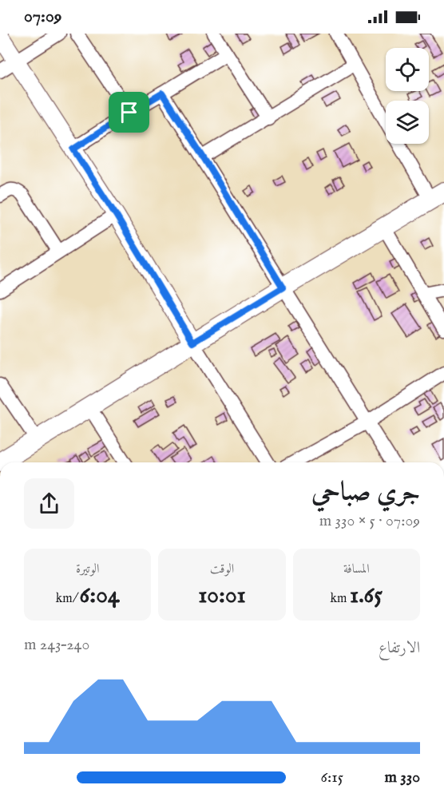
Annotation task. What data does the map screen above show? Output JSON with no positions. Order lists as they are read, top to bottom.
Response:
{
  "page": {
    "status": "07:09",
    "heading": ["جري صباحي", "07:09 · 5 × 330 m"],
    "stats": [
      ["المسافة", "1.65 km"],
      ["الوقت", "10:01"],
      ["الوتيرة", "6:04 /km"]
    ],
    "chart": ["الارتفاع", "240–243 m"],
    "list": [
      {
        "name": "330 m",
        "note": "6:15"
      }
    ]
  }
}
